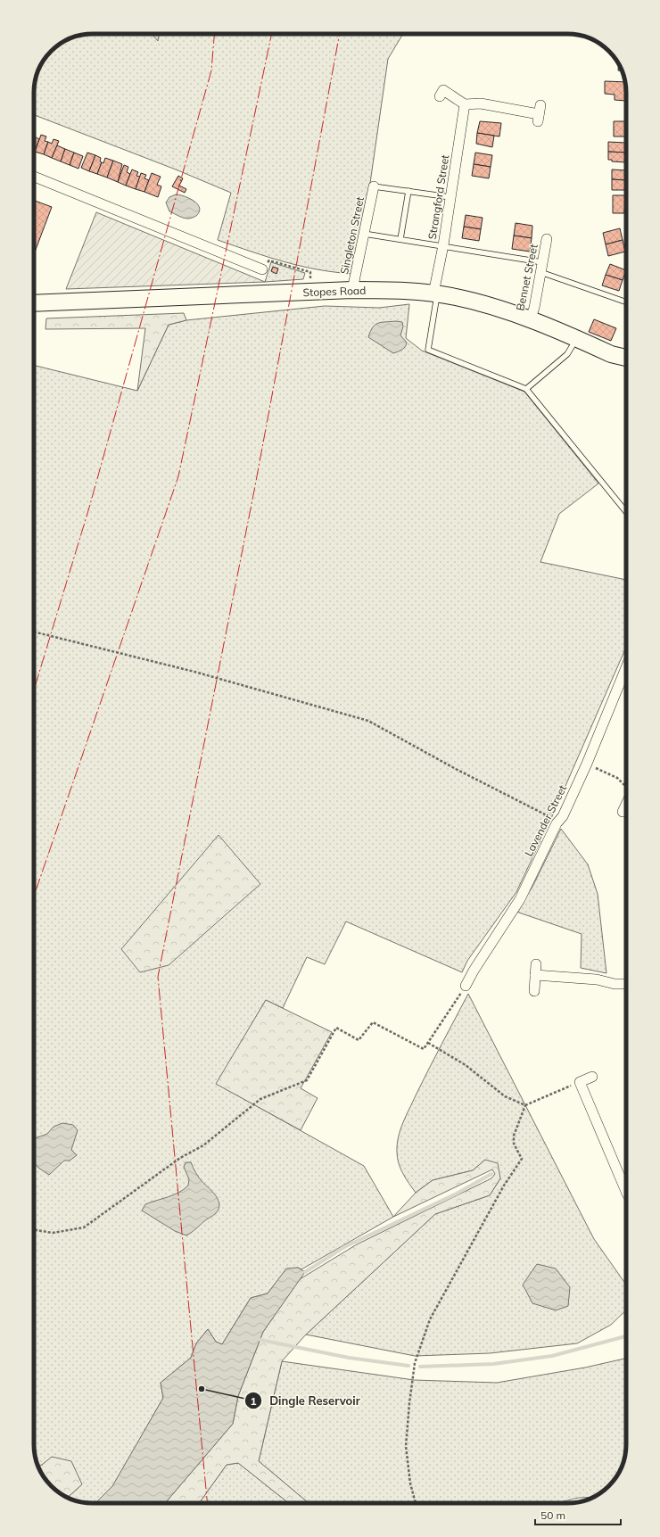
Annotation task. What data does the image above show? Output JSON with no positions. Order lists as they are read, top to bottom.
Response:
{
  "streets": {
    "main road": ["Stopes Road"],
    "street": [
      "Strangford Street",
      "Singleton Street",
      "Bennet Street",
      "Lavender Street"
    ]
  },
  "crossings": [
    ["Strangford Street", "Stopes Road"],
    ["Singleton Street", "Stopes Road"],
    ["Bennet Street", "Stopes Road"]
  ],
  "places": ["Dingle Reservoir"],
  "scale_bar": "50 m"
}
